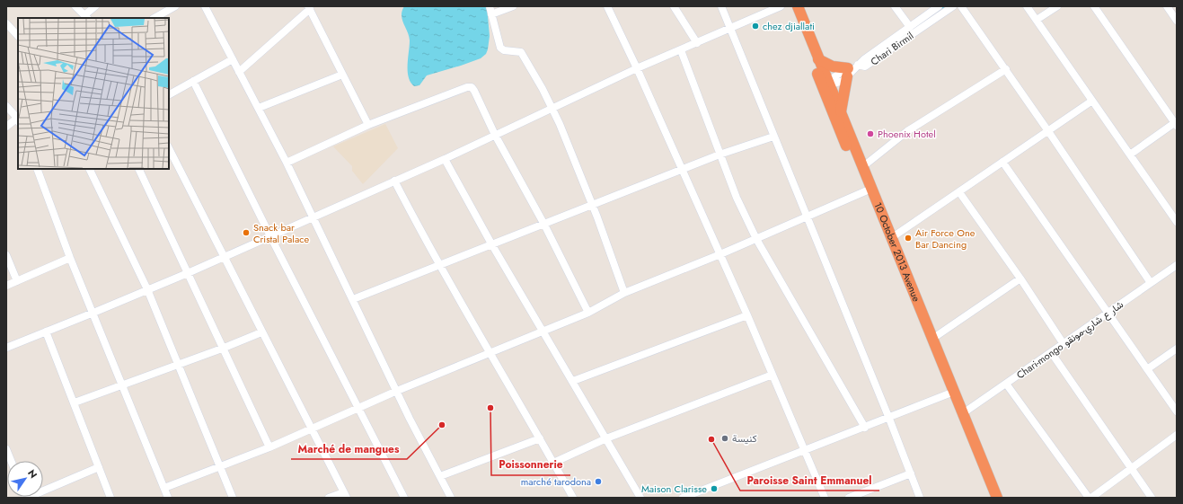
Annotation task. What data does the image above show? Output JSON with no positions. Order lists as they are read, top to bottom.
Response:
{
  "streets": {
    "highway": ["10 October 2013 Avenue"],
    "street": ["Chari Birmil", "Chari-mongo شار ع شاري-مونقو"]
  },
  "crossings": [
    ["10 October 2013 Avenue", "Chari-mongo شار ع شاري-مونقو"]
  ],
  "places": [
    "chez djiallati",
    "Phoenix Hotel",
    "Snack bar Cristal Palace",
    "Air Force One Bar Dancing",
    "Poissonnerie",
    "Marché de mangues",
    "كنيسة",
    "Paroisse Saint Emmanuel",
    "marché tarodona",
    "Maison Clarisse"
  ],
  "north": "top right"
}
